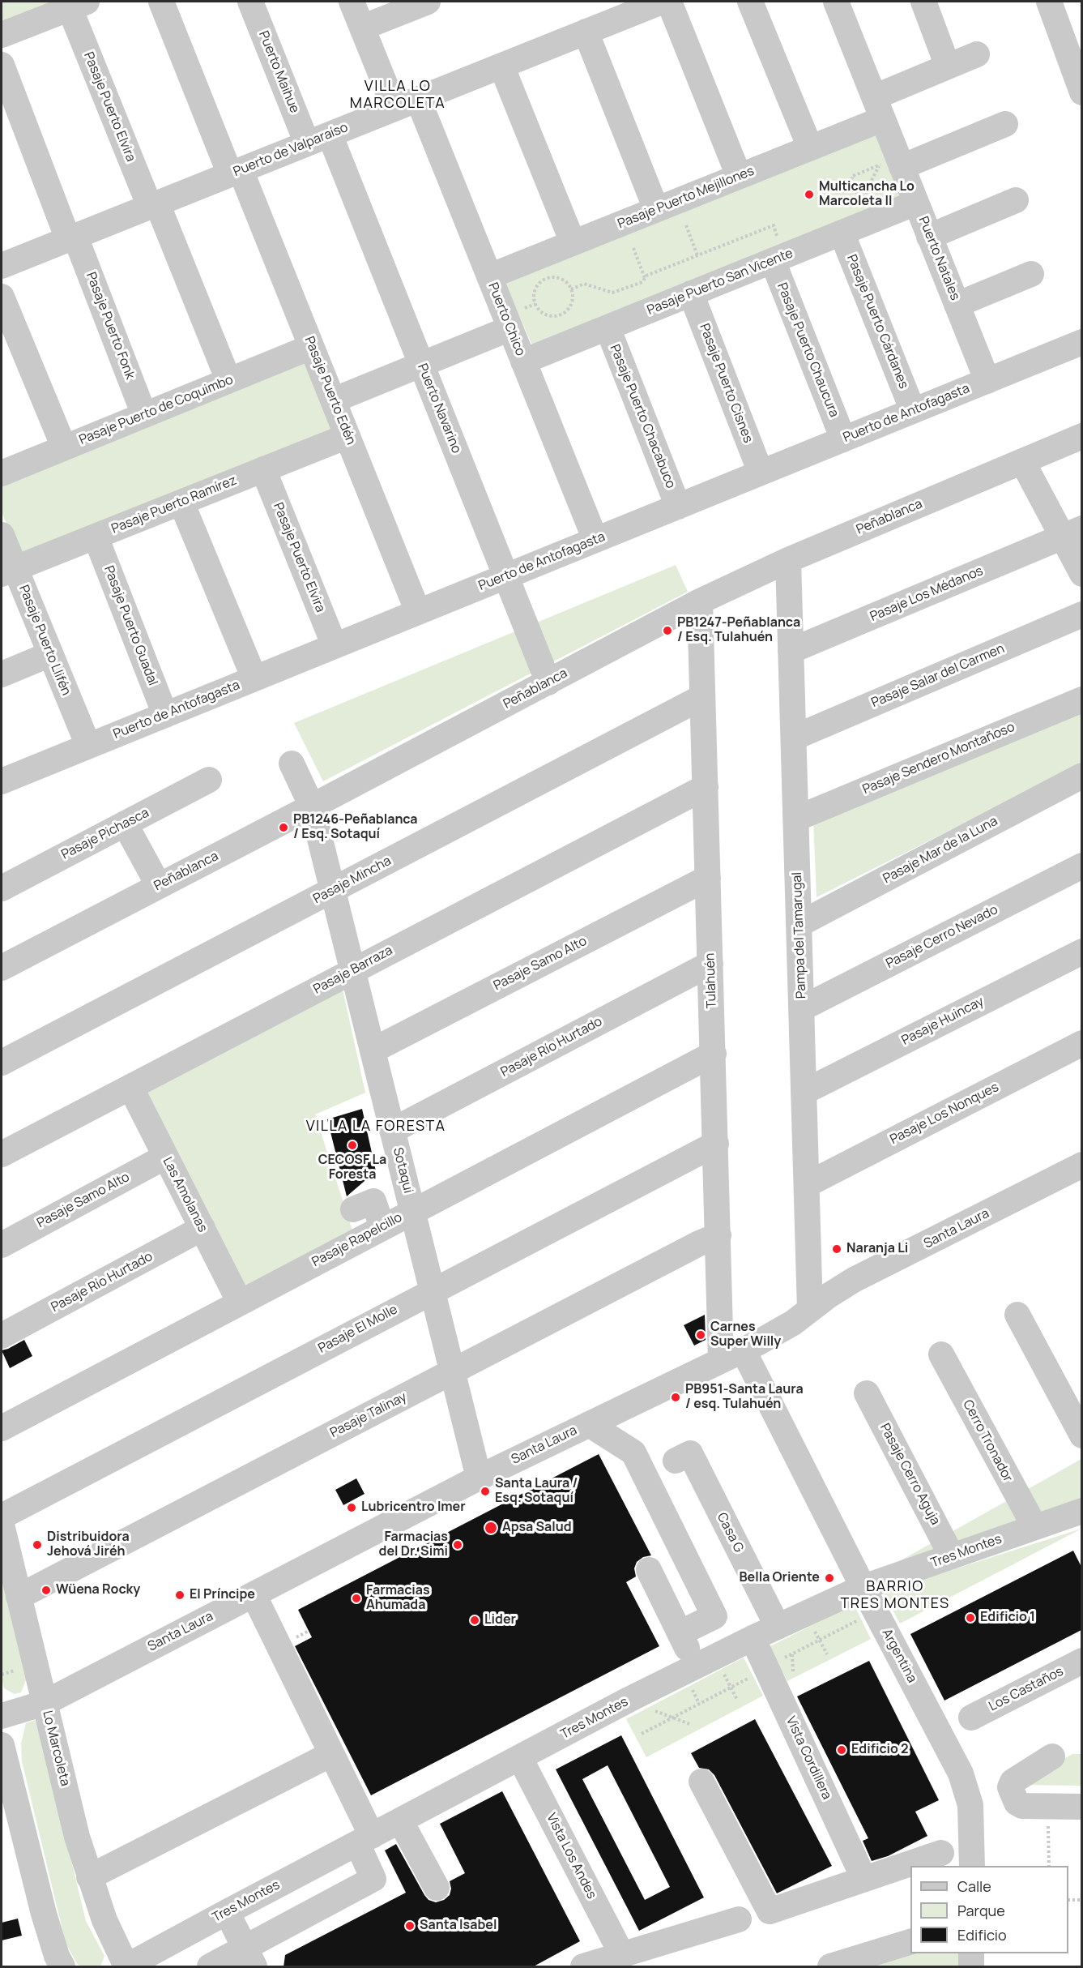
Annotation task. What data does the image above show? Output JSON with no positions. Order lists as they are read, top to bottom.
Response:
{
  "streets": {
    "street": [
      "Puerto Maihue",
      "Pasaje Puerto Elvira",
      "Puerto de Valparaíso",
      "Pasaje Puerto Mejillones",
      "Puerto Natales",
      "Pasaje Puerto San Vicente",
      "Puerto Chico",
      "Pasaje Puerto Cárdanes",
      "Pasaje Puerto Fonk",
      "Pasaje Puerto Chaucura",
      "Pasaje Puerto Cisnes",
      "Pasaje Puerto Edén",
      "Puerto Navarino",
      "Pasaje Puerto de Coquimbo",
      "Puerto de Antofagasta",
      "Pasaje Puerto Chacabuco",
      "Pasaje Puerto Ramírez",
      "Peñablanca",
      "Pasaje Los Médanos",
      "Pasaje Puerto Guadal",
      "Pasaje Puerto Llifén",
      "Pasaje Salar del Carmen",
      "Pasaje Sendero Montañoso",
      "Pasaje Pichasca",
      "Pasaje Mar de la Luna",
      "Pasaje Mincha",
      "Pampa del Tamarugal",
      "Pasaje Cerro Nevado",
      "Pasaje Samo Alto",
      "Pasaje Barraza",
      "Tulahuén",
      "Pasaje Huincay",
      "Pasaje Río Hurtado",
      "Pasaje Los Nonques",
      "Sotaqui",
      "Las Amolanas",
      "Santa Laura",
      "Pasaje Rapelcillo",
      "Pasaje El Molle",
      "Pasaje Talinay",
      "Cerro Tronador",
      "Pasaje Cerro Aguja",
      "Casa G",
      "Tres Montes",
      "Argentina",
      "Los Castaños",
      "Lo Marcoleta",
      "Vista Cordillera",
      "Vista Los Andes"
    ]
  },
  "crossings": [
    ["Puerto Maihue", "Puerto de Valparaíso"],
    ["Puerto Maihue", "Puerto Navarino"],
    ["Pasaje Puerto Elvira", "Puerto de Valparaíso"],
    ["Pasaje Puerto Elvira", "Pasaje Puerto de Coquimbo"],
    ["Pasaje Puerto Elvira", "Puerto de Antofagasta"],
    ["Pasaje Puerto Elvira", "Pasaje Puerto Ramírez"],
    ["Puerto de Valparaíso", "Puerto Chico"],
    ["Puerto de Valparaíso", "Pasaje Puerto Fonk"],
    ["Puerto de Valparaíso", "Pasaje Puerto Edén"],
    ["Puerto de Valparaíso", "Puerto Navarino"],
    ["Pasaje Puerto Mejillones", "Puerto Natales"],
    ["Pasaje Puerto Mejillones", "Puerto Chico"],
    ["Puerto Natales", "Pasaje Puerto San Vicente"],
    ["Puerto Natales", "Puerto de Antofagasta"],
    ["Pasaje Puerto San Vicente", "Puerto Chico"],
    ["Pasaje Puerto San Vicente", "Pasaje Puerto Cárdanes"],
    ["Pasaje Puerto San Vicente", "Pasaje Puerto Chaucura"],
    ["Pasaje Puerto San Vicente", "Pasaje Puerto Cisnes"],
    ["Pasaje Puerto San Vicente", "Pasaje Puerto Chacabuco"],
    ["Puerto Chico", "Puerto de Antofagasta"],
    ["Pasaje Puerto Cárdanes", "Puerto de Antofagasta"],
    ["Pasaje Puerto Fonk", "Pasaje Puerto de Coquimbo"],
    ["Pasaje Puerto Chaucura", "Puerto de Antofagasta"],
    ["Pasaje Puerto Cisnes", "Puerto de Antofagasta"],
    ["Pasaje Puerto Edén", "Pasaje Puerto de Coquimbo"],
    ["Pasaje Puerto Edén", "Puerto de Antofagasta"],
    ["Pasaje Puerto Edén", "Pasaje Puerto Ramírez"],
    ["Puerto Navarino", "Puerto de Antofagasta"],
    ["Puerto Navarino", "Peñablanca"],
    ["Puerto de Antofagasta", "Pasaje Puerto Chacabuco"],
    ["Puerto de Antofagasta", "Pasaje Puerto Guadal"],
    ["Puerto de Antofagasta", "Pasaje Puerto Llifén"],
    ["Pasaje Puerto Ramírez", "Pasaje Puerto Guadal"],
    ["Pasaje Puerto Ramírez", "Pasaje Puerto Llifén"],
    ["Peñablanca", "Pampa del Tamarugal"],
    ["Peñablanca", "Tulahuén"],
    ["Peñablanca", "Sotaqui"],
    ["Pasaje Los Médanos", "Pampa del Tamarugal"],
    ["Pasaje Salar del Carmen", "Pampa del Tamarugal"],
    ["Pasaje Sendero Montañoso", "Pampa del Tamarugal"],
    ["Pasaje Mar de la Luna", "Pampa del Tamarugal"],
    ["Pasaje Mincha", "Tulahuén"],
    ["Pasaje Mincha", "Sotaqui"],
    ["Pampa del Tamarugal", "Pasaje Cerro Nevado"],
    ["Pampa del Tamarugal", "Pasaje Huincay"],
    ["Pampa del Tamarugal", "Pasaje Los Nonques"],
    ["Pampa del Tamarugal", "Santa Laura"],
    ["Pasaje Samo Alto", "Tulahuén"],
    ["Pasaje Samo Alto", "Sotaqui"],
    ["Pasaje Samo Alto", "Las Amolanas"],
    ["Pasaje Barraza", "Tulahuén"],
    ["Pasaje Barraza", "Sotaqui"],
    ["Pasaje Barraza", "Las Amolanas"],
    ["Tulahuén", "Pasaje Río Hurtado"],
    ["Tulahuén", "Santa Laura"],
    ["Tulahuén", "Pasaje Rapelcillo"],
    ["Tulahuén", "Pasaje El Molle"],
    ["Tulahuén", "Pasaje Talinay"],
    ["Tulahuén", "Argentina"],
    ["Pasaje Río Hurtado", "Sotaqui"],
    ["Pasaje Río Hurtado", "Las Amolanas"],
    ["Sotaqui", "Santa Laura"],
    ["Sotaqui", "Pasaje Rapelcillo"],
    ["Sotaqui", "Pasaje El Molle"],
    ["Sotaqui", "Pasaje Talinay"],
    ["Las Amolanas", "Pasaje Rapelcillo"],
    ["Santa Laura", "Argentina"],
    ["Santa Laura", "Lo Marcoleta"],
    ["Pasaje Talinay", "Lo Marcoleta"],
    ["Cerro Tronador", "Tres Montes"],
    ["Pasaje Cerro Aguja", "Tres Montes"],
    ["Casa G", "Tres Montes"],
    ["Tres Montes", "Argentina"],
    ["Tres Montes", "Lo Marcoleta"],
    ["Tres Montes", "Vista Cordillera"],
    ["Tres Montes", "Vista Los Andes"]
  ],
  "districts": ["VILLA LO MARCOLETA", "VILLA LA FORESTA", "BARRIO TRES MONTES"],
  "places": [
    "Multicancha Lo Marcoleta II",
    "PB1247-Peñablanca / Esq. Tulahuén",
    "PB1246-Peñablanca / Esq. Sotaquí",
    "CECOSF La Foresta",
    "Naranja Li",
    "Carnes Super Willy",
    "PB951-Santa Laura / esq. Tulahuén",
    "Santa Laura / Esq. Sotaquí",
    "Lubricentro Imer",
    "Apsa Salud",
    "Distribuidora Jehová Jiréh",
    "Farmacias del Dr. Simi",
    "Bella Oriente",
    "Wüena Rocky",
    "El Príncipe",
    "Farmacias Ahumada",
    "Edificio 1",
    "Lider",
    "Edificio 2",
    "Santa Isabel"
  ],
  "legend": ["Calle", "Parque", "Edificio"]
}
